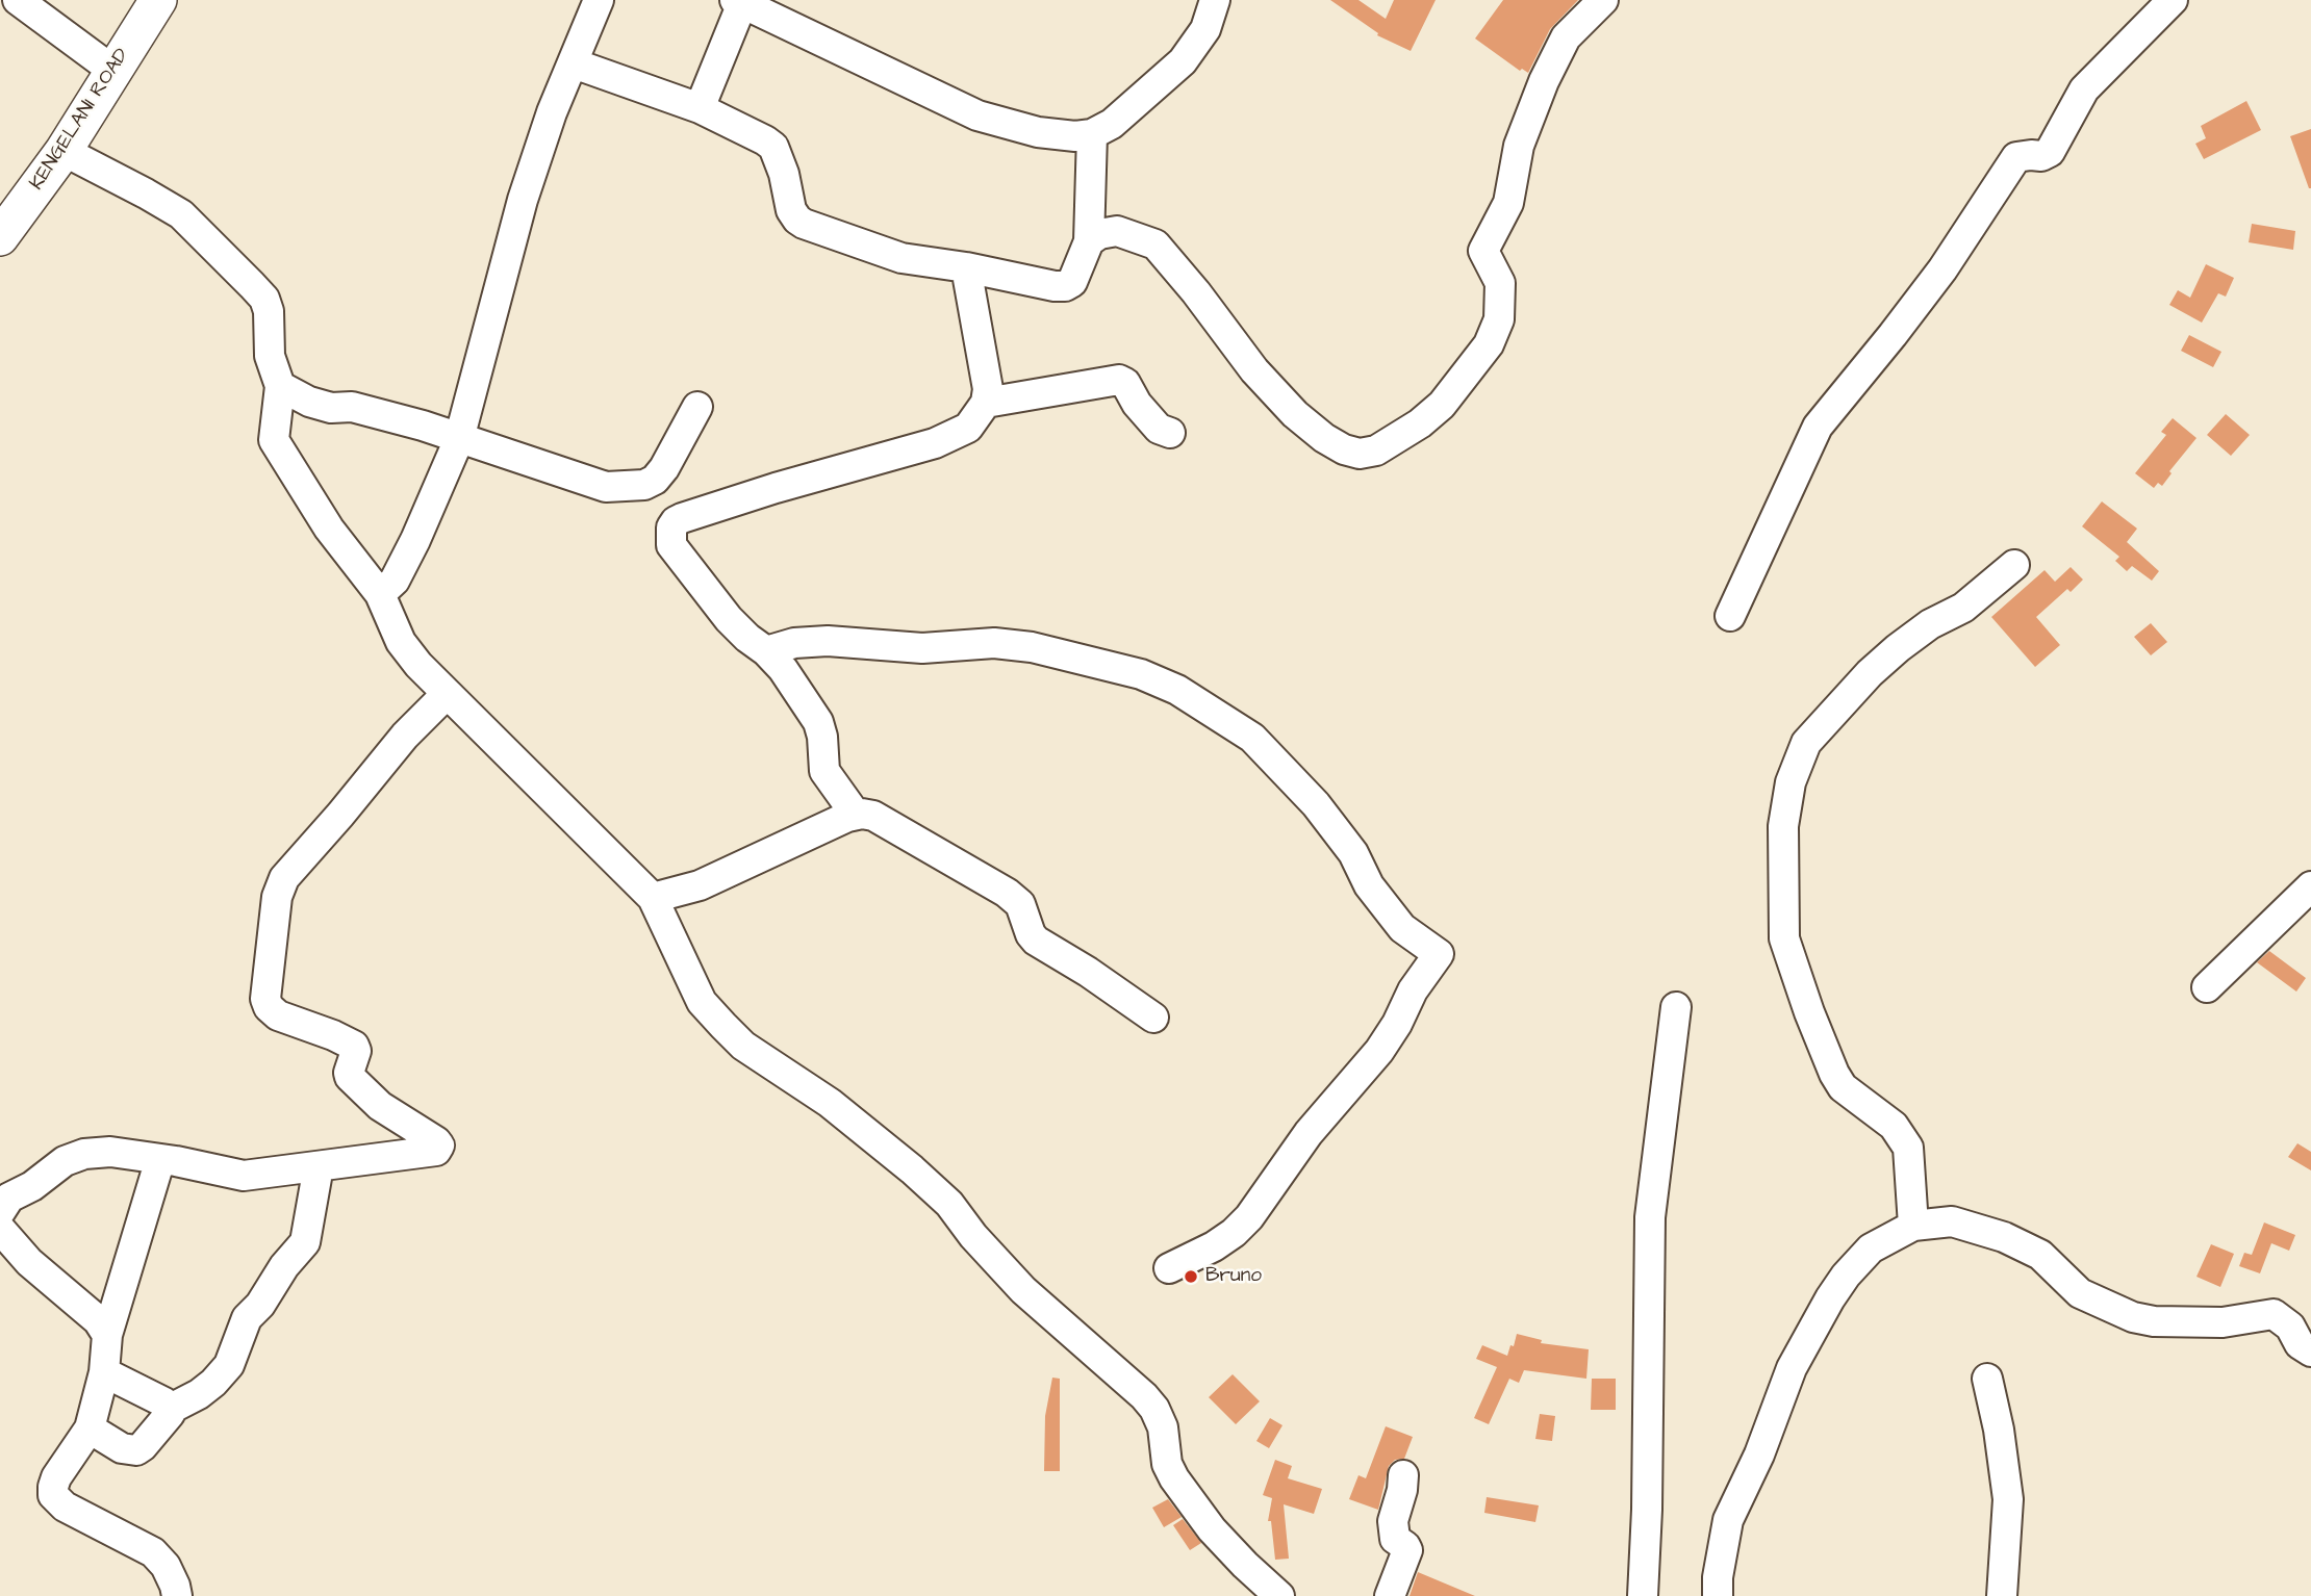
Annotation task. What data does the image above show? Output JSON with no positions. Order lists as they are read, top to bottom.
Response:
{
  "streets": {
    "main road": ["KENGELANI ROAD"]
  },
  "places": ["Bruno"]
}
